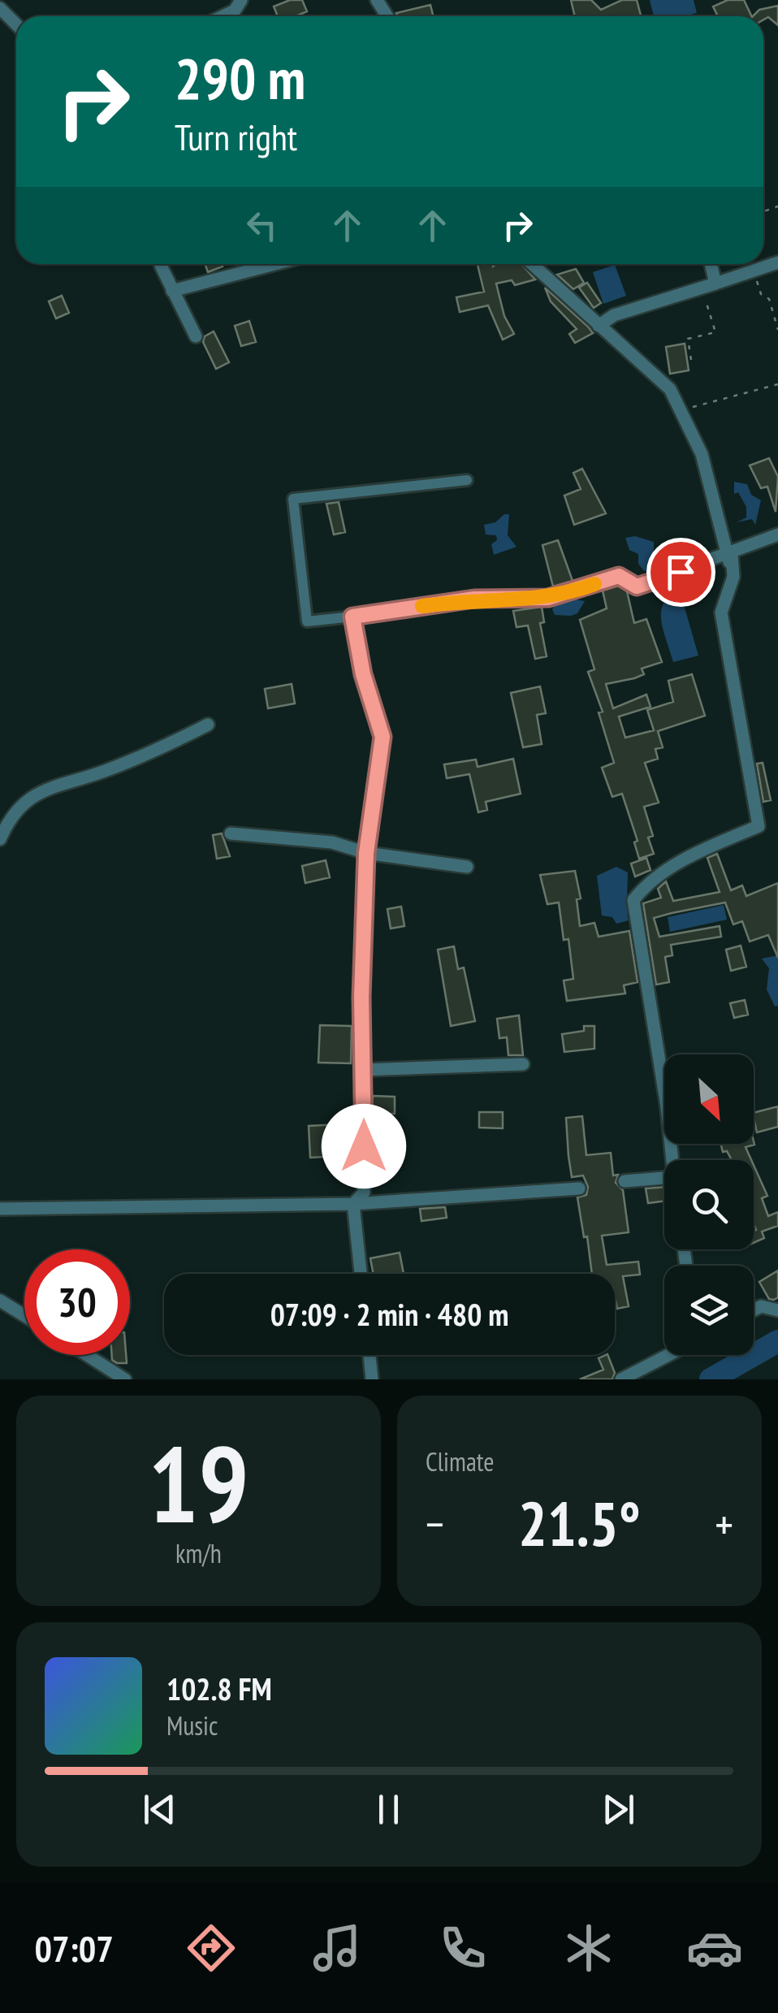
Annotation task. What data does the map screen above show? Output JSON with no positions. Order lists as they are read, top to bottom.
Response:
{
  "north": "bottom right",
  "page": {
    "turn": ["290 m", "Turn right"],
    "limit": "30",
    "trip": "07:09 · 2 min · 480 m",
    "tile": [
      ["19", "km/h"],
      "Climate"
    ],
    "heat": ["−", "21.5°", "+"],
    "song": ["102.8 FM", "Music"],
    "tabs": "07:07"
  }
}
